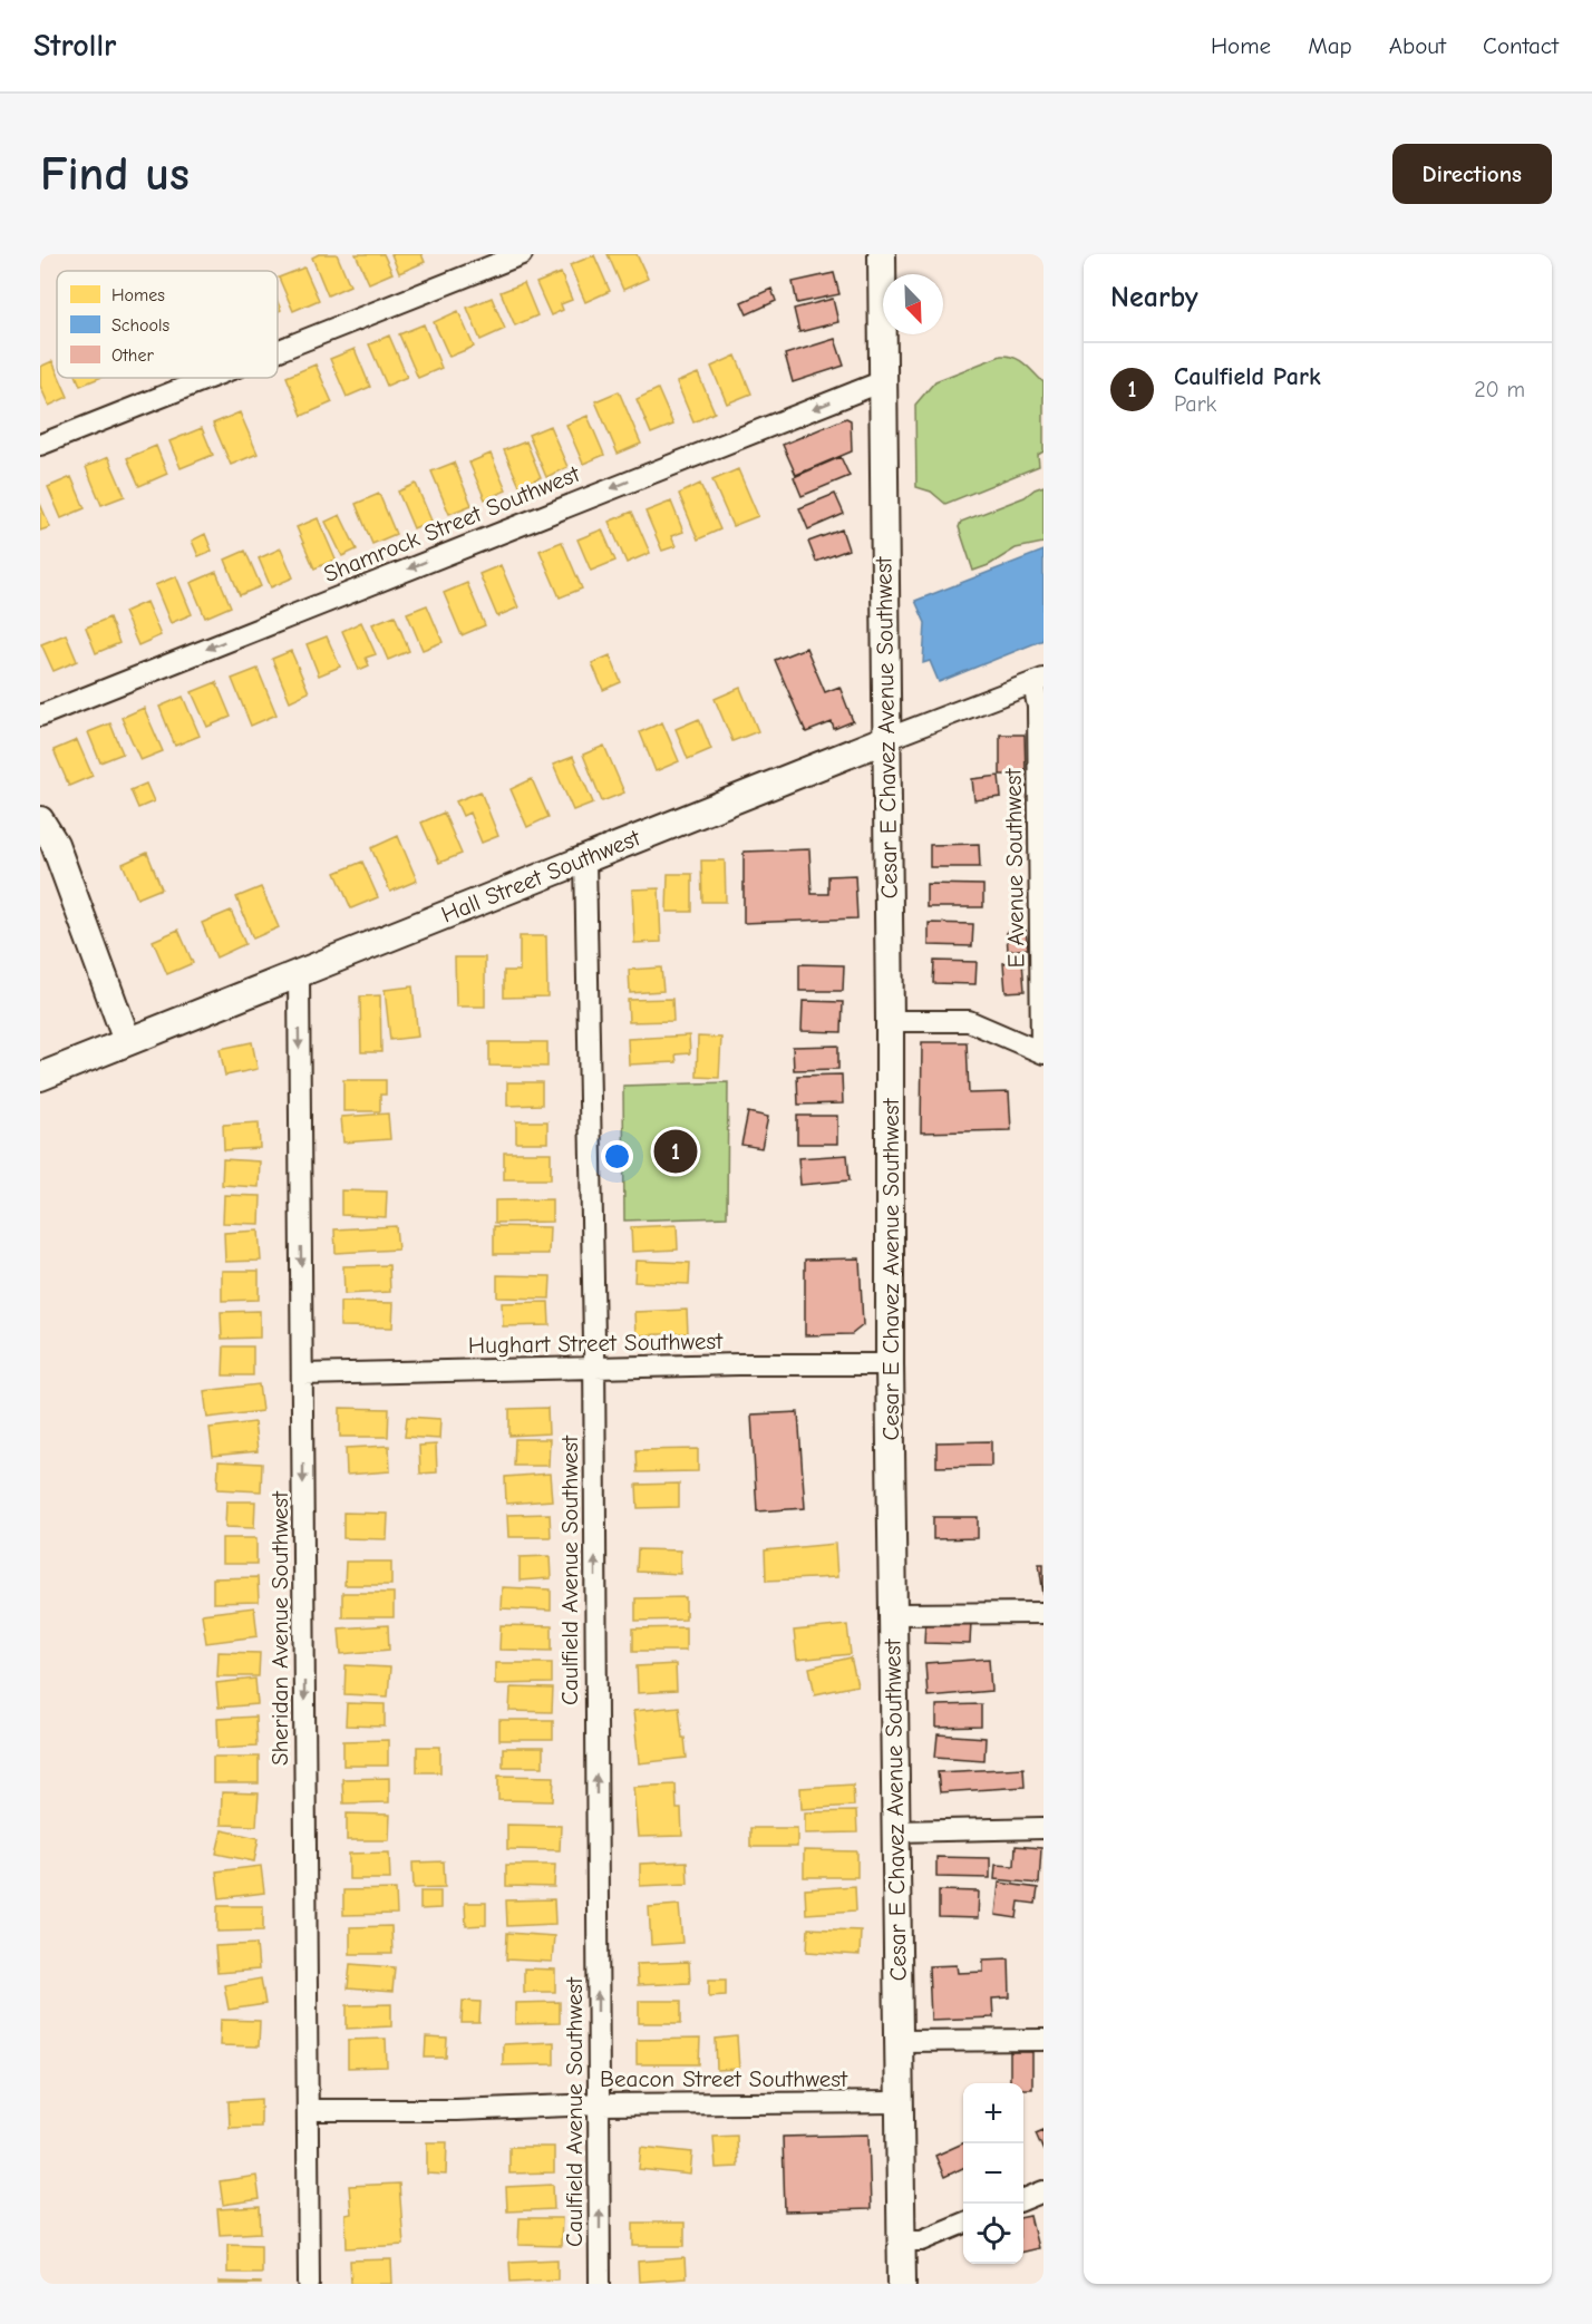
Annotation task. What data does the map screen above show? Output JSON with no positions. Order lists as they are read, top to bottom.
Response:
{
  "streets": {
    "main road": ["Cesar E Chavez Avenue Southwest", "Hall Street Southwest"],
    "street": [
      "Shamrock Street Southwest",
      "E Avenue Southwest",
      "Hughart Street Southwest",
      "Caulfield Avenue Southwest",
      "Sheridan Avenue Southwest",
      "Beacon Street Southwest"
    ]
  },
  "crossings": [
    ["Shamrock Street Southwest", "Cesar E Chavez Avenue Southwest"],
    ["Cesar E Chavez Avenue Southwest", "Hall Street Southwest"],
    ["Cesar E Chavez Avenue Southwest", "Hughart Street Southwest"],
    ["Cesar E Chavez Avenue Southwest", "Beacon Street Southwest"],
    ["E Avenue Southwest", "Hall Street Southwest"],
    ["Hall Street Southwest", "Caulfield Avenue Southwest"],
    ["Hall Street Southwest", "Sheridan Avenue Southwest"],
    ["Hughart Street Southwest", "Caulfield Avenue Southwest"],
    ["Hughart Street Southwest", "Sheridan Avenue Southwest"],
    ["Caulfield Avenue Southwest", "Beacon Street Southwest"],
    ["Sheridan Avenue Southwest", "Beacon Street Southwest"]
  ],
  "one_way": ["Shamrock Street Southwest", "Caulfield Avenue Southwest", "Sheridan Avenue Southwest"],
  "legend": ["Homes", "Schools", "Other"],
  "north": "bottom right",
  "page": {
    "header": "Strollr",
    "nav": [
      "Home",
      "Map",
      "About",
      "Contact"
    ],
    "buttons": "Directions",
    "title": "Find us",
    "heading": "Nearby",
    "list": [
      {
        "mark": "1",
        "name": "Caulfield Park",
        "note": "Park",
        "value": "20 m"
      }
    ],
    "pins": "1",
    "map_buttons": ["+", "−"]
  }
}
